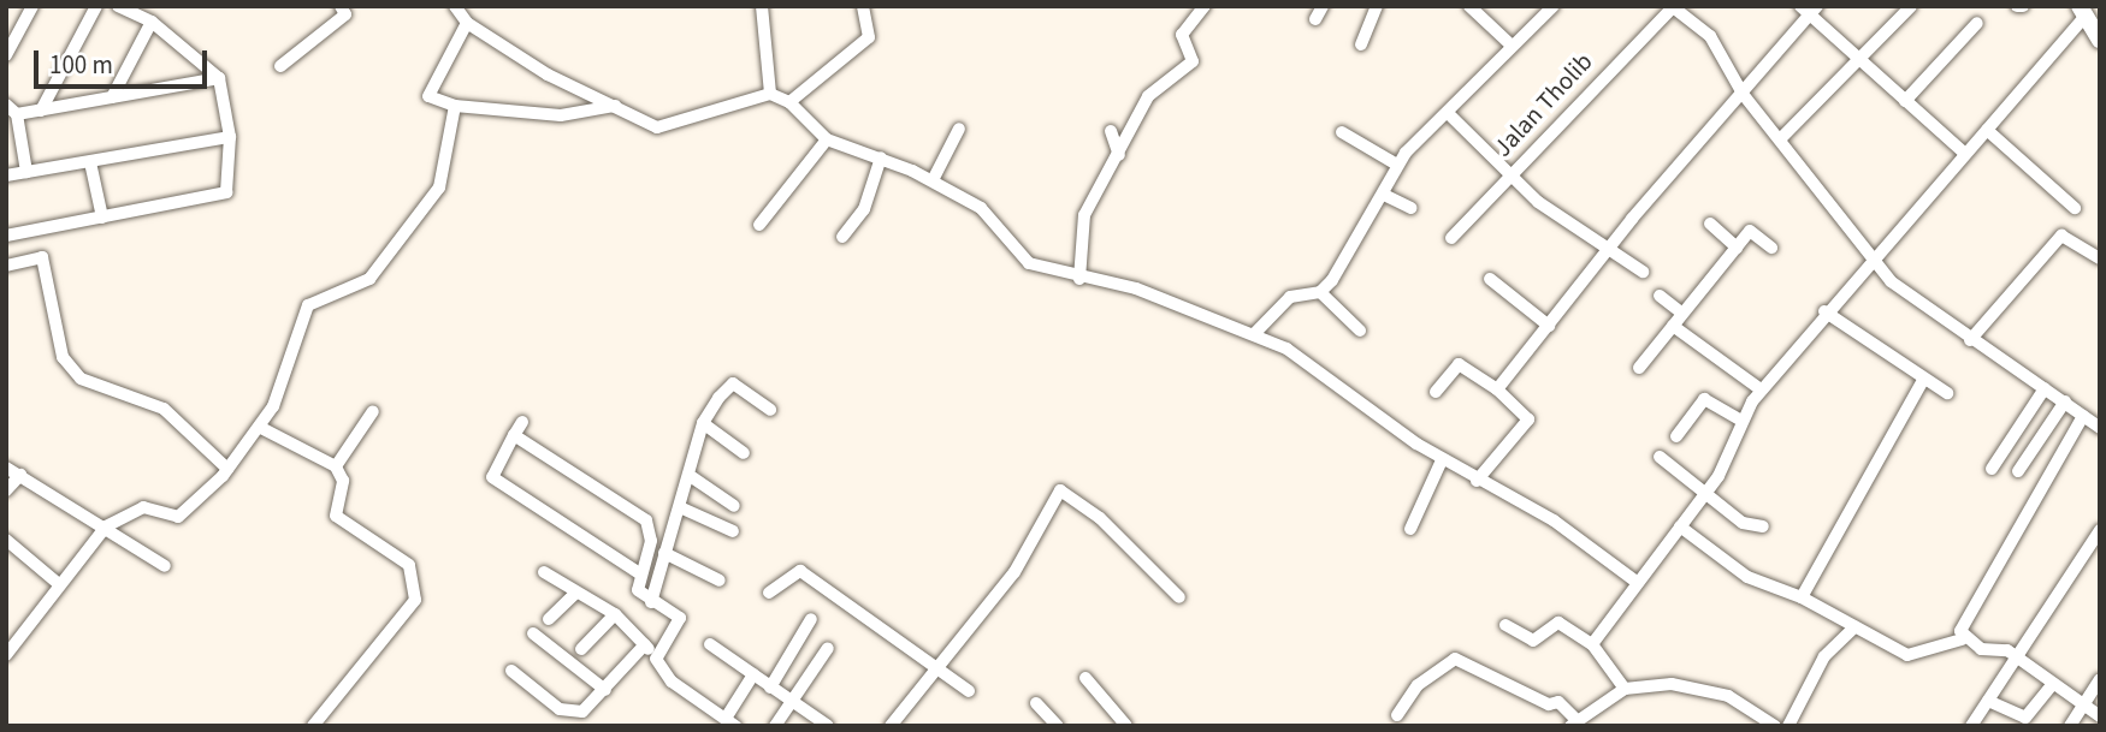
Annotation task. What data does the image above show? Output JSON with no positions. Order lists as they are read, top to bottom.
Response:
{
  "streets": {
    "street": ["Jalan Tholib"]
  },
  "scale_bar": "100 m"
}
